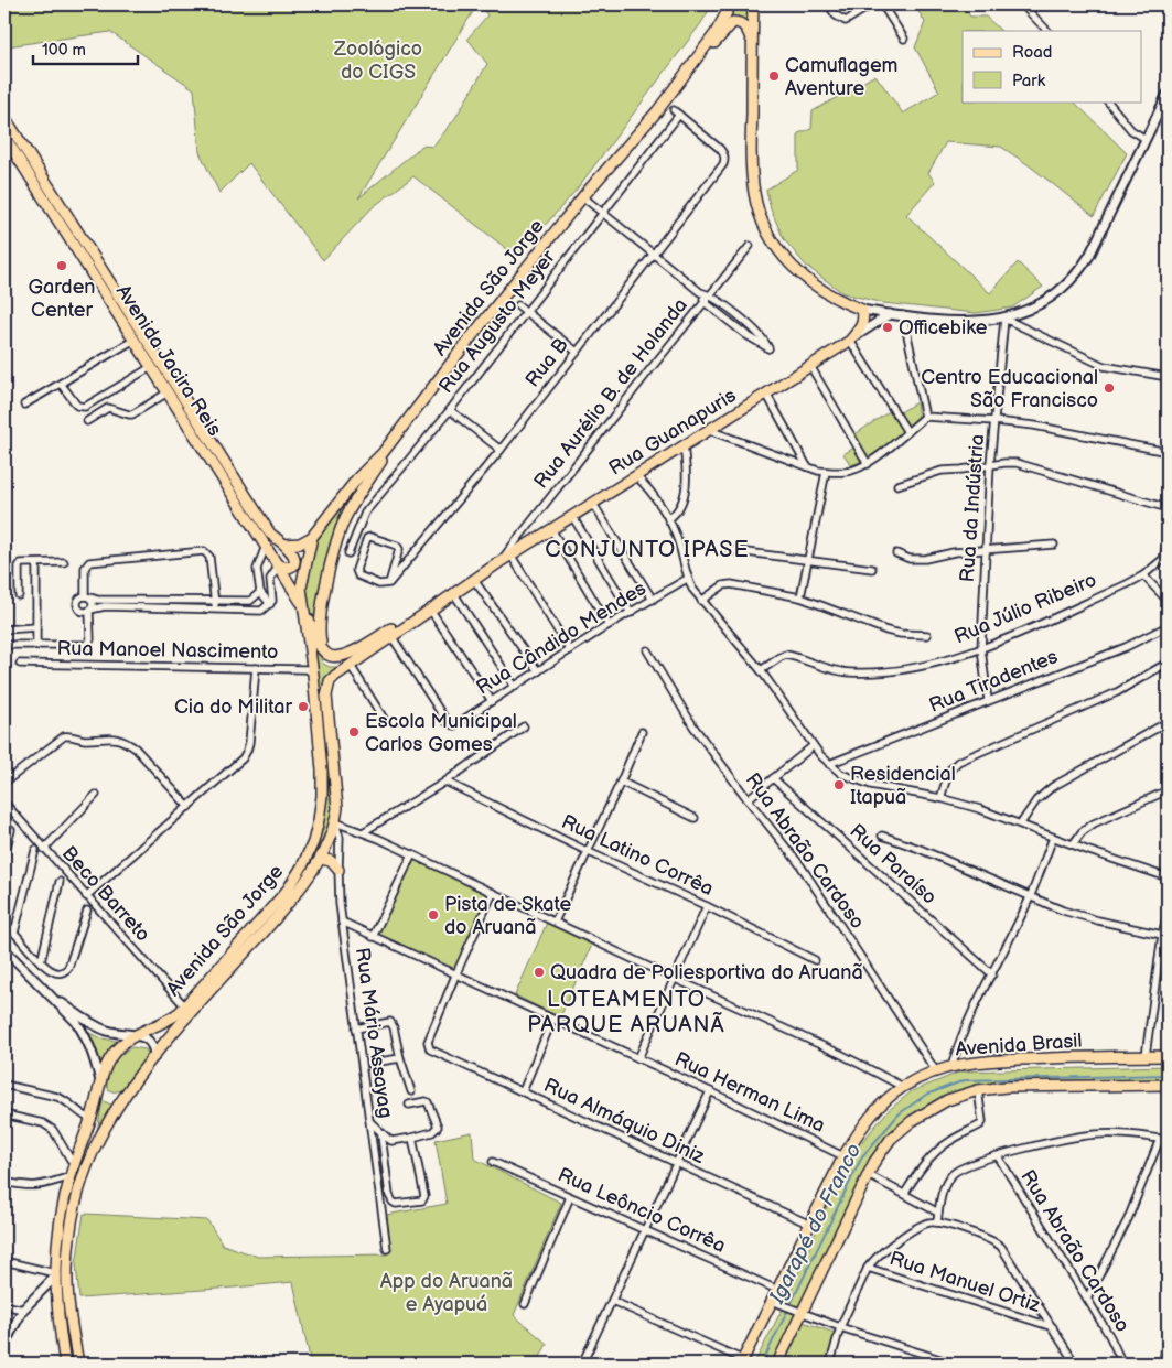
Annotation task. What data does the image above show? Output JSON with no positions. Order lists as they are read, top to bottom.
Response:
{
  "streets": {
    "main road": [
      "Avenida São Jorge",
      "Avenida Jacira Reis",
      "Rua Guanapuris",
      "Avenida Brasil"
    ],
    "street": [
      "Rua Augusto Meyer",
      "Rua B",
      "Rua Aurélio B. de Holanda",
      "Rua da Indústria",
      "Rua Júlio Ribeiro",
      "Rua Cândido Mendes",
      "Rua Manoel Nascimento",
      "Rua Tiradentes",
      "Rua Abraão Cardoso",
      "Rua Latino Corrêa",
      "Rua Paraíso",
      "Beco Barreto",
      "Rua Mário Assayag",
      "Rua Herman Lima",
      "Rua Almáquio Diniz",
      "Rua Leôncio Corrêa",
      "Rua Manuel Ortiz"
    ]
  },
  "crossings": [
    ["Avenida São Jorge", "Avenida Jacira Reis"],
    ["Avenida São Jorge", "Rua Guanapuris"],
    ["Avenida São Jorge", "Rua Manoel Nascimento"],
    ["Avenida São Jorge", "Beco Barreto"],
    ["Avenida São Jorge", "Rua Mário Assayag"],
    ["Rua Augusto Meyer", "Rua B"],
    ["Rua Aurélio B. de Holanda", "Rua Guanapuris"],
    ["Rua Guanapuris", "Rua Cândido Mendes"],
    ["Rua da Indústria", "Rua Júlio Ribeiro"],
    ["Rua da Indústria", "Rua Tiradentes"],
    ["Rua Abraão Cardoso", "Avenida Brasil"],
    ["Rua Mário Assayag", "Rua Herman Lima"],
    ["Avenida Brasil", "Rua Herman Lima"],
    ["Avenida Brasil", "Rua Almáquio Diniz"],
    ["Avenida Brasil", "Rua Leôncio Corrêa"],
    ["Rua Herman Lima", "Rua Almáquio Diniz"]
  ],
  "districts": ["CONJUNTO IPASE", "LOTEAMENTO PARQUE ARUANÃ"],
  "water": ["Igarapé do Franco"],
  "parks": ["Zoológico do CIGS", "App do Aruanã e Ayapuá"],
  "places": [
    "Camuflagem Aventure",
    "Garden Center",
    "Officebike",
    "Centro Educacional São Francisco",
    "Cia do Militar",
    "Escola Municipal Carlos Gomes",
    "Residencial Itapuã",
    "Pista de Skate do Aruanã",
    "Quadra de Poliesportiva do Aruanã"
  ],
  "legend": ["Road", "Park"],
  "scale_bar": "100 m"
}
